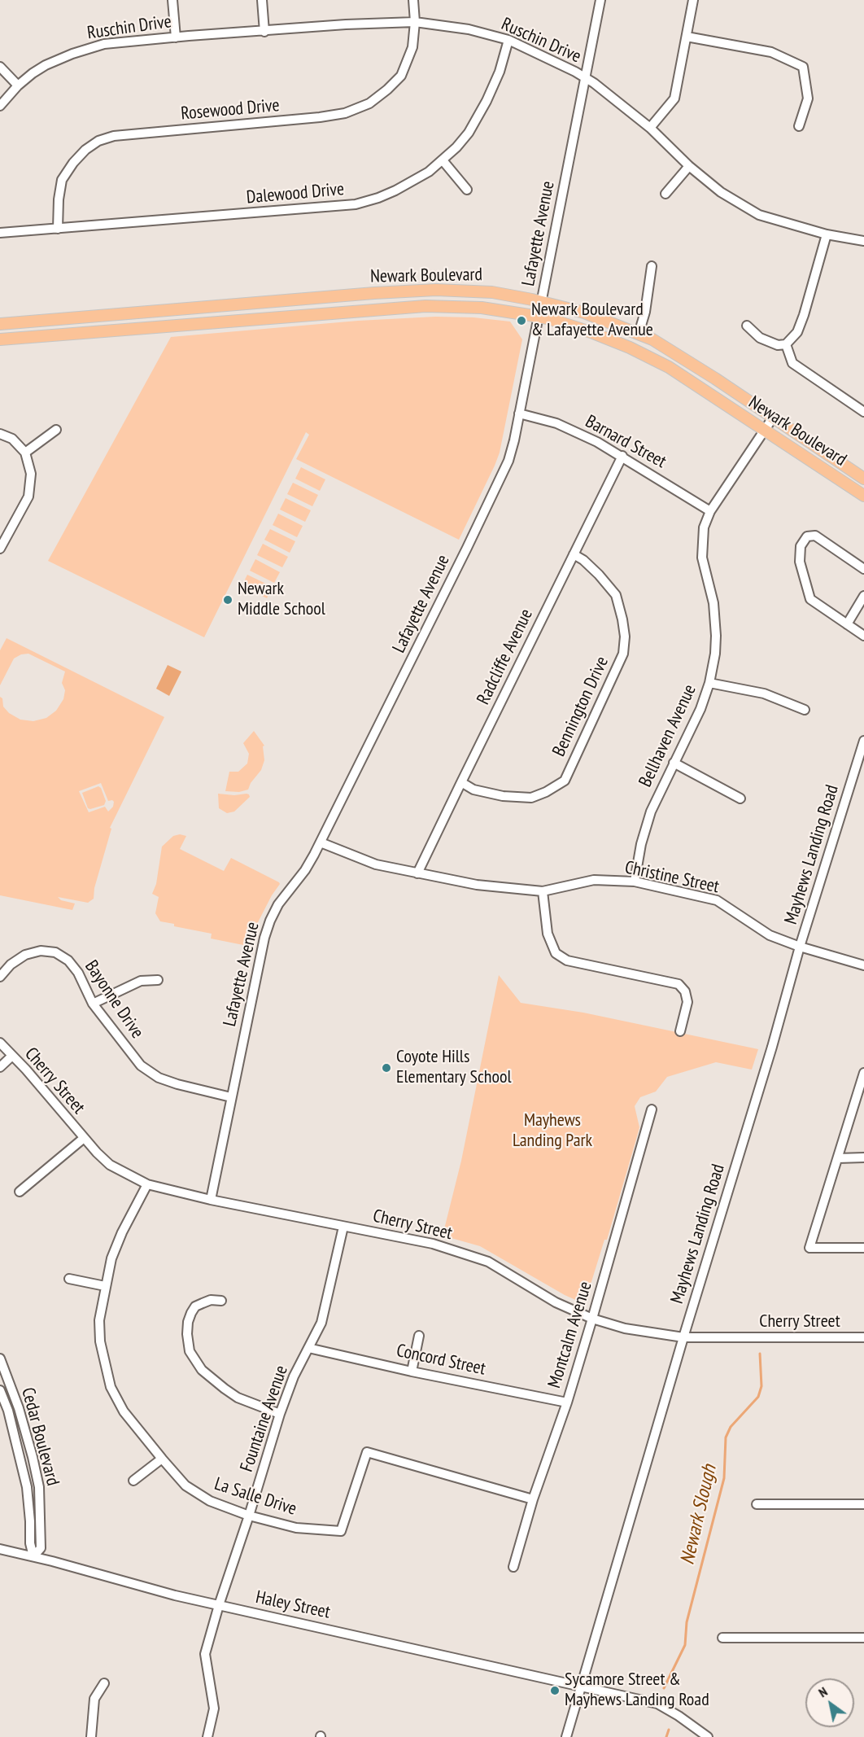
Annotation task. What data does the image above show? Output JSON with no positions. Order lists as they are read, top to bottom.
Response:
{
  "streets": {
    "main road": ["Newark Boulevard"],
    "street": [
      "Ruschin Drive",
      "Rosewood Drive",
      "Dalewood Drive",
      "Lafayette Avenue",
      "Barnard Street",
      "Radcliffe Avenue",
      "Bennington Drive",
      "Bellhaven Avenue",
      "Mayhews Landing Road",
      "Christine Street",
      "Bayonne Drive",
      "Cherry Street",
      "Montcalm Avenue",
      "Concord Street",
      "Fountaine Avenue",
      "Cedar Boulevard",
      "La Salle Drive",
      "Haley Street"
    ]
  },
  "crossings": [
    ["Ruschin Drive", "Rosewood Drive"],
    ["Ruschin Drive", "Dalewood Drive"],
    ["Ruschin Drive", "Lafayette Avenue"],
    ["Rosewood Drive", "Dalewood Drive"],
    ["Lafayette Avenue", "Newark Boulevard"],
    ["Lafayette Avenue", "Barnard Street"],
    ["Lafayette Avenue", "Christine Street"],
    ["Lafayette Avenue", "Bayonne Drive"],
    ["Lafayette Avenue", "Cherry Street"],
    ["Newark Boulevard", "Bellhaven Avenue"],
    ["Barnard Street", "Radcliffe Avenue"],
    ["Barnard Street", "Bellhaven Avenue"],
    ["Radcliffe Avenue", "Bennington Drive"],
    ["Radcliffe Avenue", "Christine Street"],
    ["Bellhaven Avenue", "Christine Street"],
    ["Mayhews Landing Road", "Christine Street"],
    ["Mayhews Landing Road", "Cherry Street"],
    ["Mayhews Landing Road", "Haley Street"],
    ["Cherry Street", "Montcalm Avenue"],
    ["Cherry Street", "Fountaine Avenue"],
    ["Cherry Street", "La Salle Drive"],
    ["Montcalm Avenue", "Concord Street"],
    ["Montcalm Avenue", "La Salle Drive"],
    ["Concord Street", "Fountaine Avenue"],
    ["Fountaine Avenue", "La Salle Drive"],
    ["Fountaine Avenue", "Haley Street"],
    ["Cedar Boulevard", "Haley Street"]
  ],
  "water": ["Newark Slough"],
  "parks": ["Mayhews Landing Park"],
  "places": [
    "Newark Boulevard & Lafayette Avenue",
    "Newark Middle School",
    "Coyote Hills Elementary School",
    "Sycamore Street & Mayhews Landing Road"
  ],
  "north": "top left"
}
